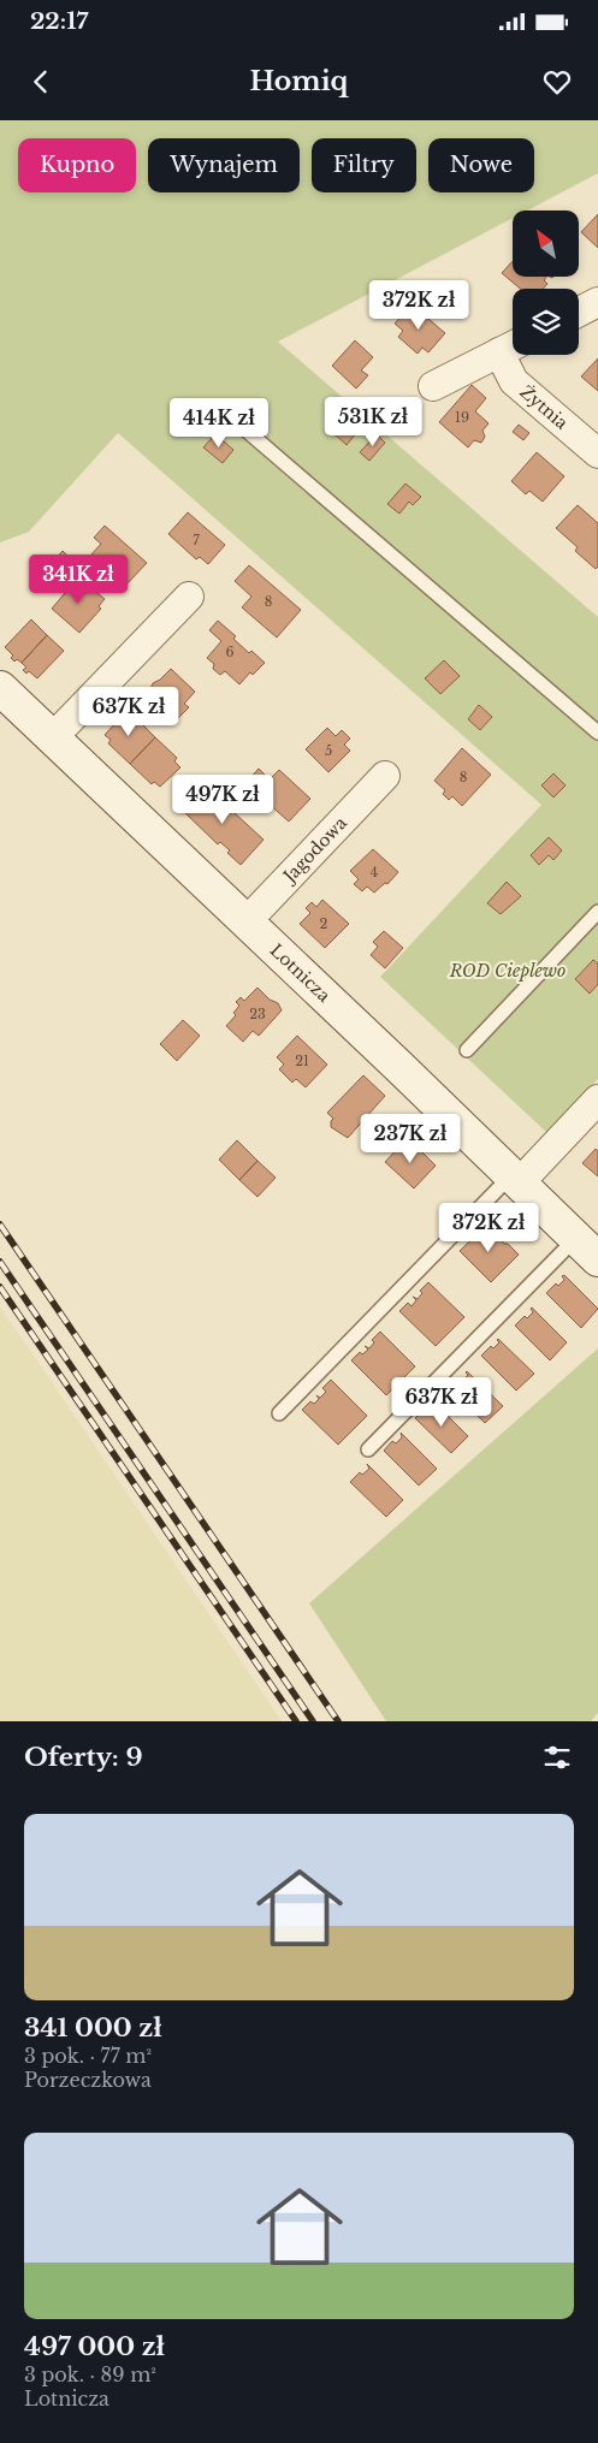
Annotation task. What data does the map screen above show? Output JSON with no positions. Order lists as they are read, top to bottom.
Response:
{
  "streets": {
    "street": ["Żytnia", "Jagodowa", "Lotnicza"]
  },
  "crossings": [
    ["Jagodowa", "Lotnicza"]
  ],
  "parks": ["ROD Cieplewo"],
  "house_numbers": [
    "19",
    "7",
    "8",
    "6",
    "5",
    "8",
    "4",
    "2",
    "23",
    "21"
  ],
  "north": "top left",
  "page": {
    "status": "22:17",
    "header": "Homiq",
    "chip": [
      "Kupno",
      "Wynajem",
      "Filtry",
      "Nowe"
    ],
    "price": [
      "372K zł",
      "531K zł",
      "414K zł",
      "341K zł",
      "637K zł",
      "497K zł",
      "237K zł",
      "372K zł",
      "637K zł"
    ],
    "heading": "Oferty: 9",
    "list": [
      {
        "name": "341 000 zł",
        "note": "3 pok. · 77 m² · Porzeczkowa"
      },
      {
        "name": "497 000 zł",
        "note": "3 pok. · 89 m² · Lotnicza"
      }
    ]
  }
}
